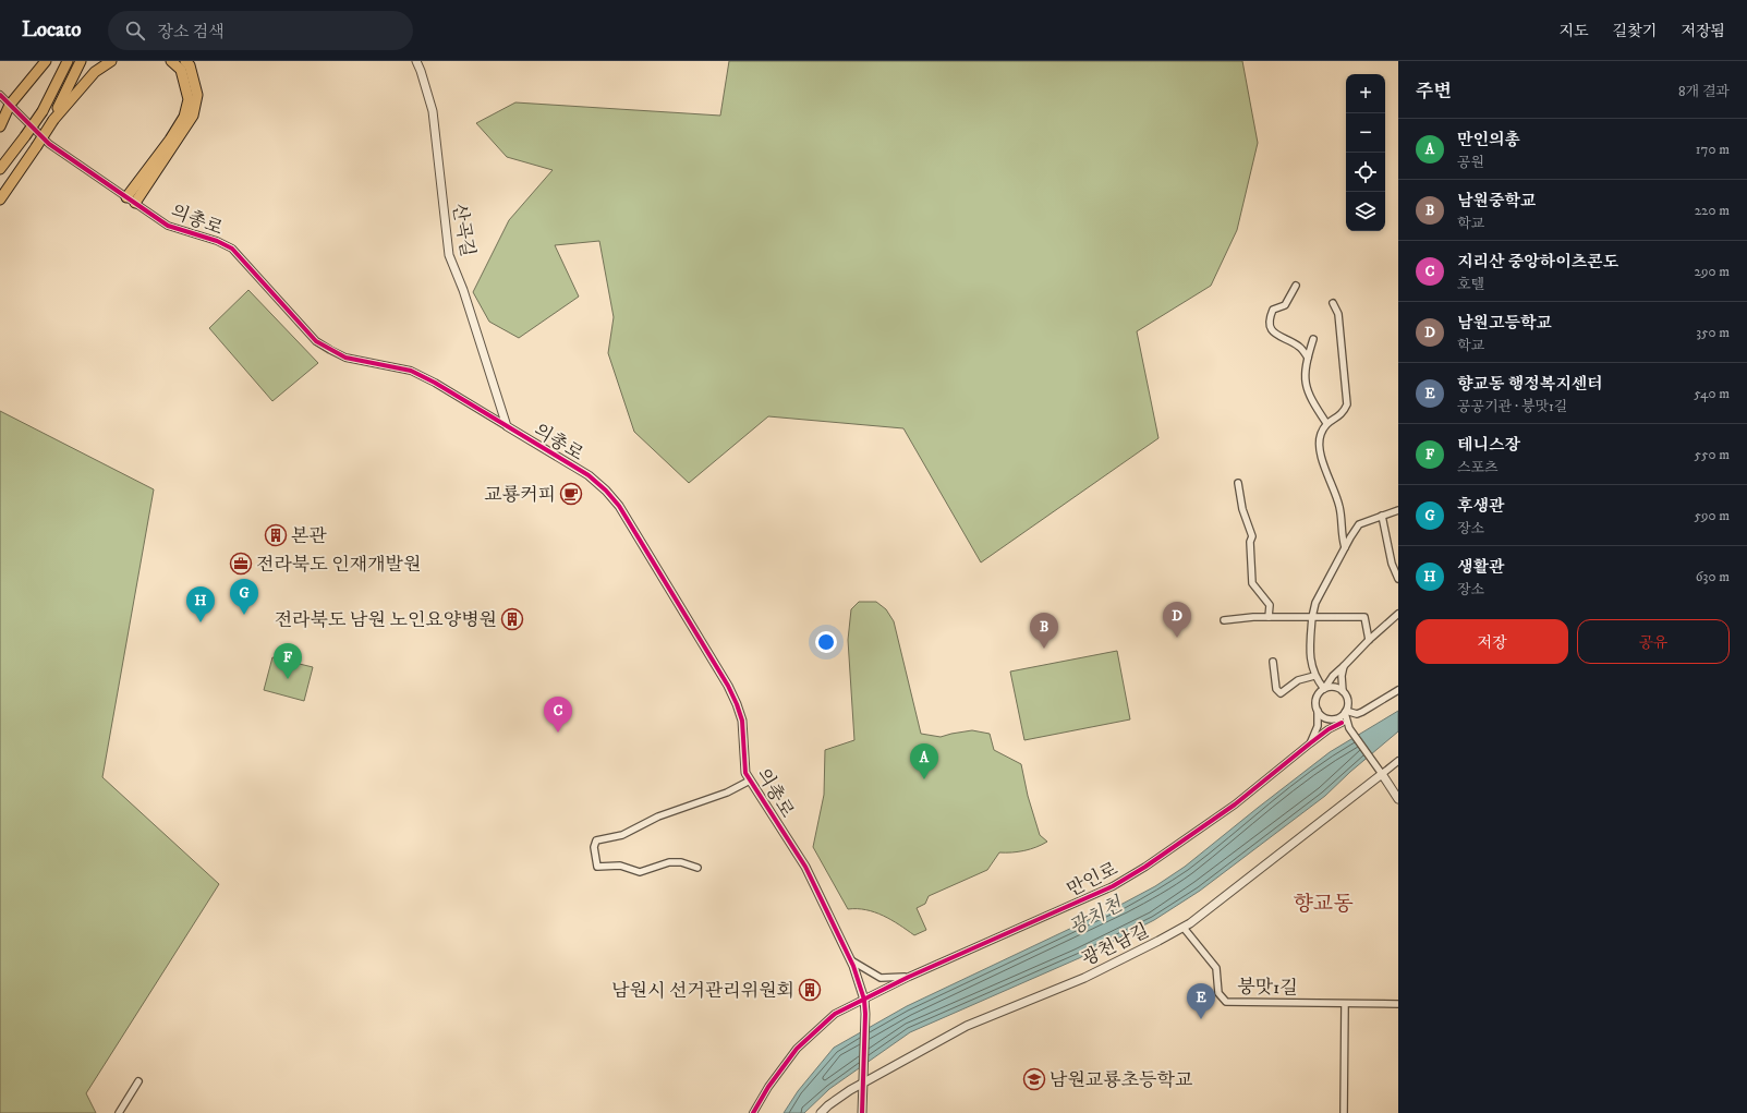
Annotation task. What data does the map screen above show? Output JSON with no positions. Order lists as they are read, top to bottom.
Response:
{
  "streets": {
    "street": [
      "의총로",
      "산곡길",
      "만인로",
      "광천남길",
      "붕맛1길"
    ]
  },
  "crossings": [
    ["의총로", "산곡길"],
    ["의총로", "만인로"],
    ["의총로", "광천남길"],
    ["광천남길", "붕맛1길"]
  ],
  "districts": ["향교동"],
  "water": ["광치천"],
  "places": {
    "cafe": ["교룡커피"],
    "building": ["본관", "전라북도 남원 노인요양병원", "남원시 선거관리위원회"],
    "office": ["전라북도 인재개발원"],
    "school or university": ["남원교룡초등학교"]
  },
  "page": {
    "header": "Locato",
    "search": "장소 검색",
    "nav": ["지도", "길찾기", "저장됨"],
    "heading": ["주변", "8개 결과"],
    "map_buttons": ["+", "−"],
    "list": [
      {
        "mark": "A",
        "name": "만인의총",
        "note": "공원",
        "value": "170 m"
      },
      {
        "mark": "B",
        "name": "남원중학교",
        "note": "학교",
        "value": "220 m"
      },
      {
        "mark": "C",
        "name": "지리산 중앙하이츠콘도",
        "note": "호텔",
        "value": "290 m"
      },
      {
        "mark": "D",
        "name": "남원고등학교",
        "note": "학교",
        "value": "350 m"
      },
      {
        "mark": "E",
        "name": "향교동 행정복지센터",
        "note": "공공기관 · 붕맛1길",
        "value": "540 m"
      },
      {
        "mark": "F",
        "name": "테니스장",
        "note": "스포츠",
        "value": "550 m"
      },
      {
        "mark": "G",
        "name": "후생관",
        "note": "장소",
        "value": "590 m"
      },
      {
        "mark": "H",
        "name": "생활관",
        "note": "장소",
        "value": "630 m"
      }
    ],
    "pins": [
      "G",
      "H",
      "D",
      "B",
      "F",
      "C",
      "A",
      "E"
    ],
    "buttons": ["저장", "공유"]
  }
}
